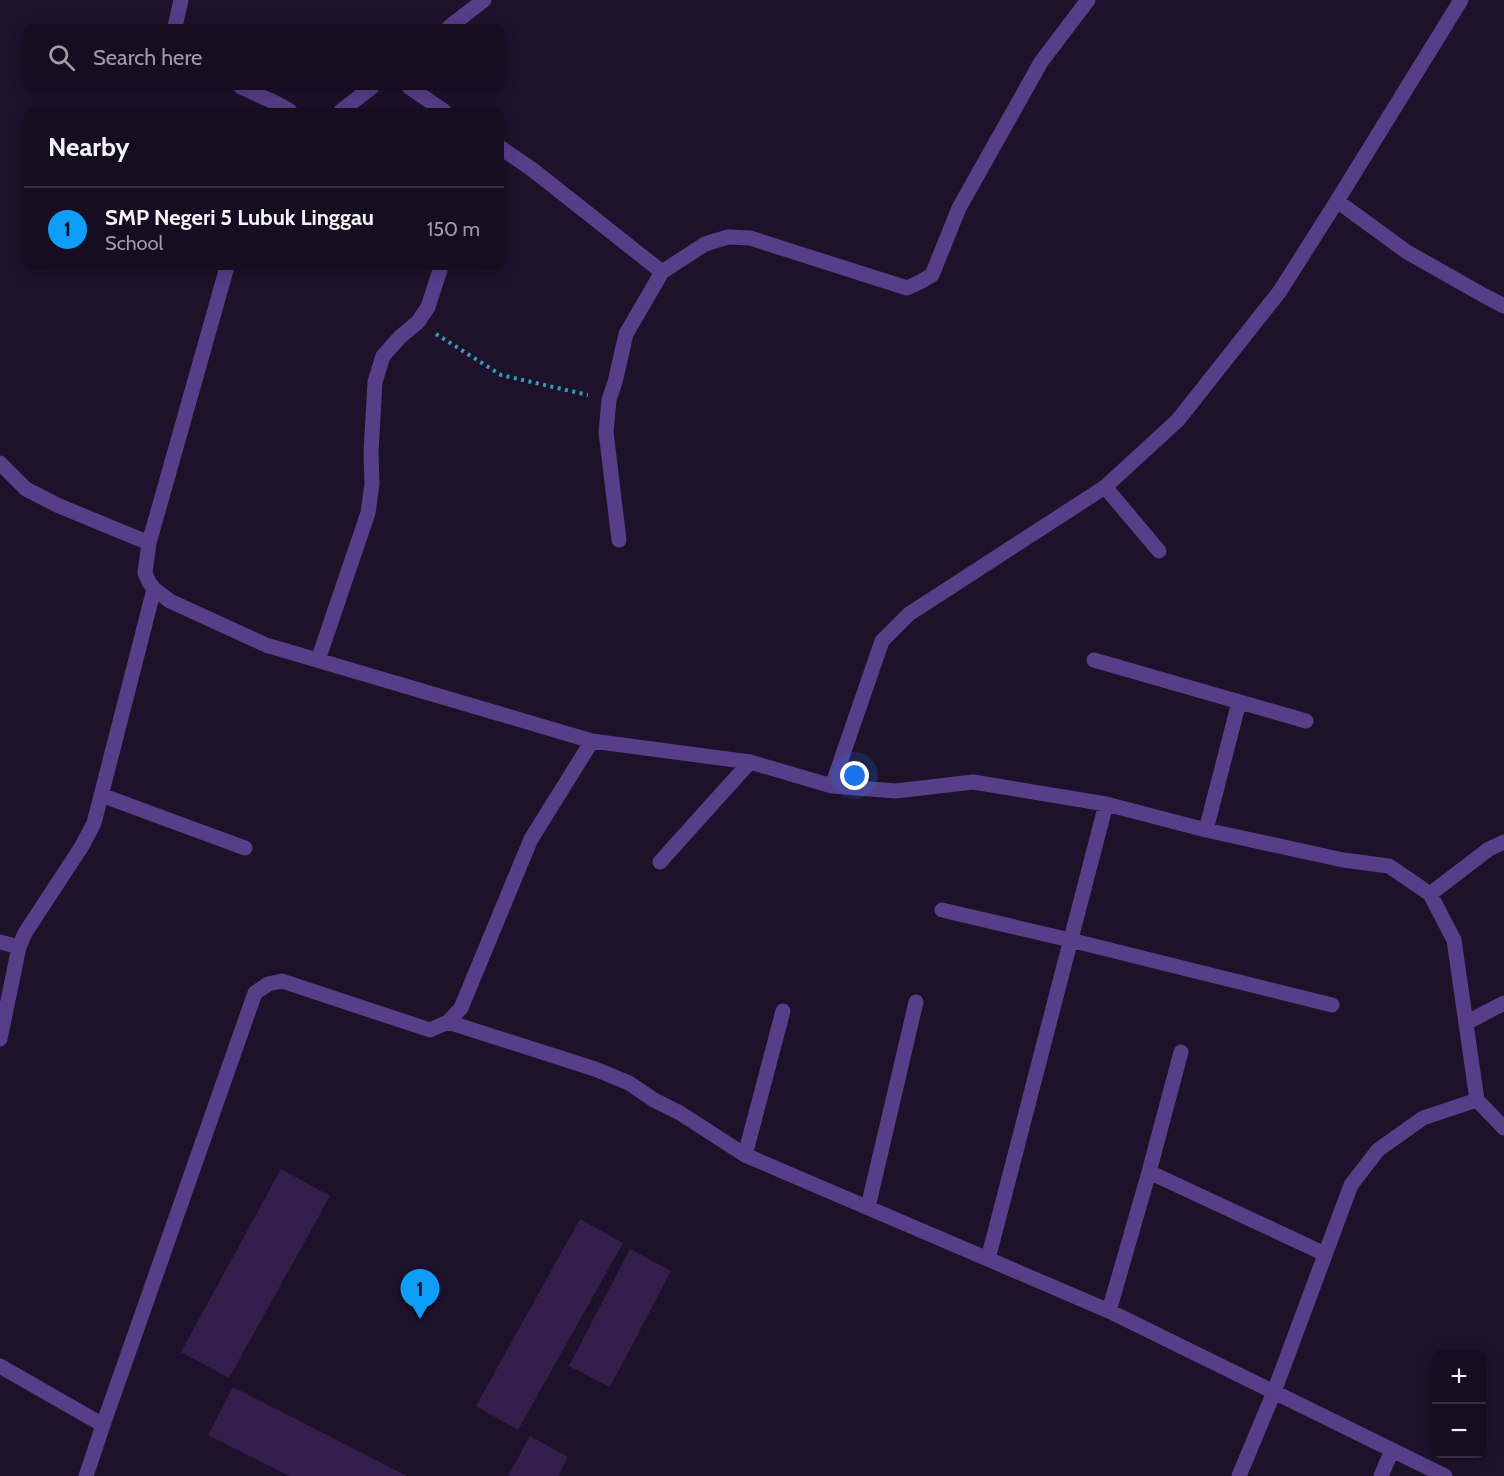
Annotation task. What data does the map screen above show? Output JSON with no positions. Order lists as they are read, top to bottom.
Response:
{
  "page": {
    "search": "Search here",
    "heading": "Nearby",
    "list": [
      {
        "mark": "1",
        "name": "SMP Negeri 5 Lubuk Linggau",
        "note": "School",
        "value": "150 m"
      }
    ],
    "pins": "1",
    "map_buttons": ["+", "−"]
  }
}
